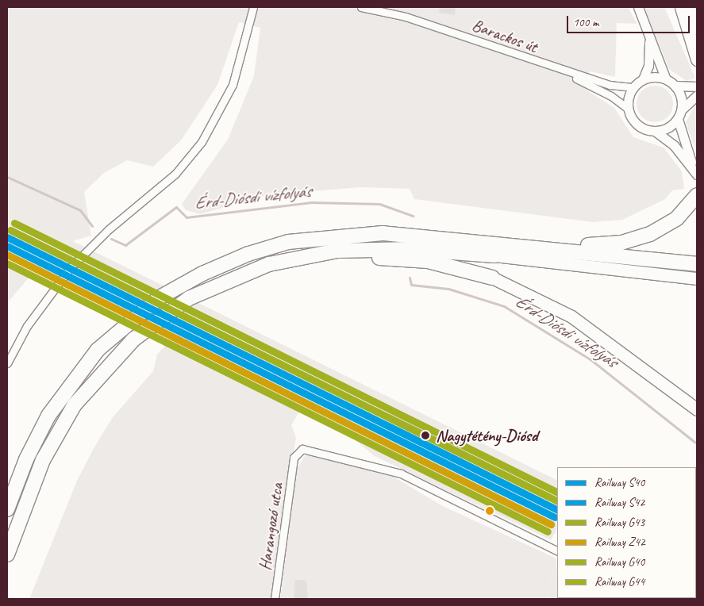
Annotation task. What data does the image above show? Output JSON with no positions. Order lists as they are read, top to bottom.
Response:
{
  "streets": {
    "street": ["Barackos út", "Harangozó utca"]
  },
  "water": ["Érd-Diósdi vízfolyás"],
  "places": ["Nagytétény-Diósd"],
  "lines": [
    "rail line G40",
    "rail line G43",
    "rail line S40",
    "rail line S42",
    "rail line Z42",
    "rail line G44"
  ],
  "legend": [
    "Railway S40",
    "Railway S42",
    "Railway G43",
    "Railway Z42",
    "Railway G40",
    "Railway G44"
  ],
  "scale_bar": "100 m"
}
